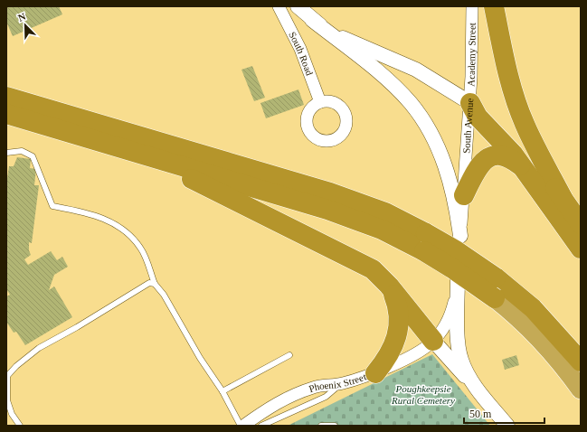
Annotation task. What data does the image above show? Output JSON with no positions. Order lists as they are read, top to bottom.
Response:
{
  "streets": {
    "street": [
      "South Road",
      "Academy Street",
      "South Avenue",
      "Phoenix Street"
    ]
  },
  "crossings": [
    ["Academy Street", "South Avenue"],
    ["South Avenue", "Phoenix Street"]
  ],
  "parks": ["Poughkeepsie Rural Cemetery"],
  "scale_bar": "50 m",
  "north": "top left"
}
